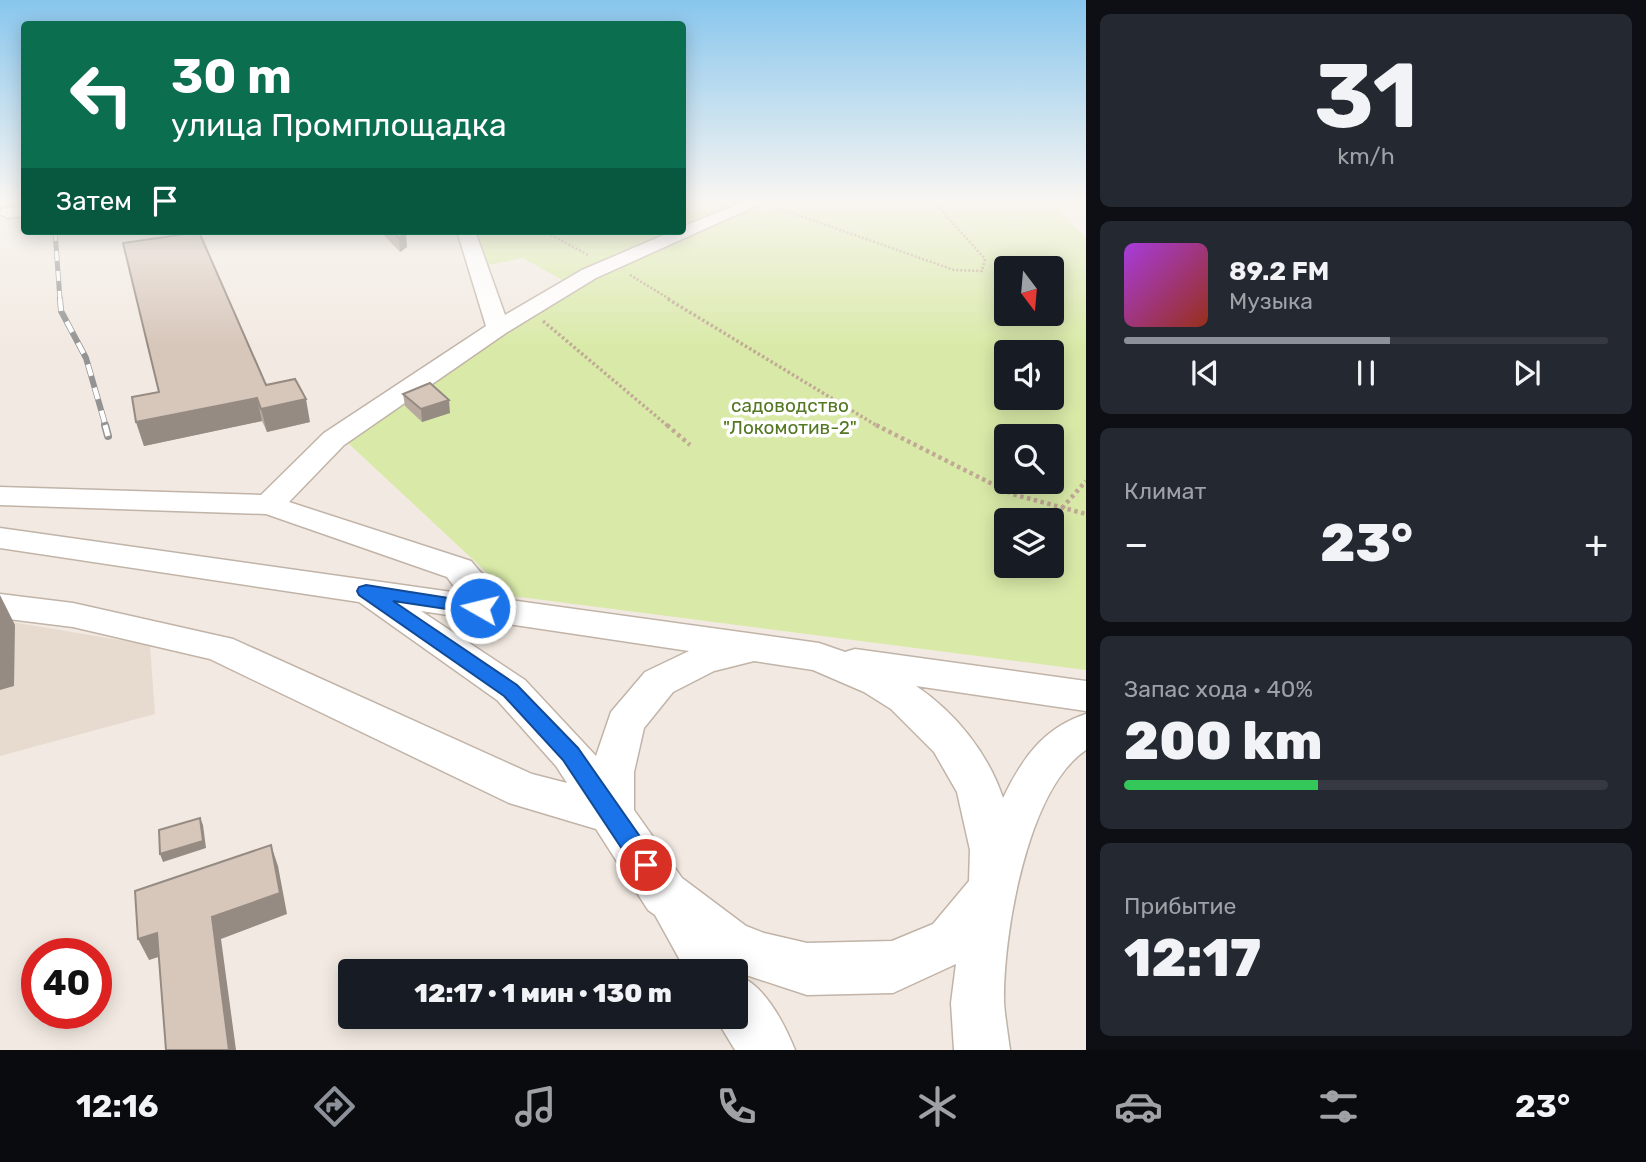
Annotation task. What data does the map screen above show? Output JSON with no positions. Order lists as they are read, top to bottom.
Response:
{
  "parks": ["садоводство \"Локомотив-2\""],
  "north": "bottom",
  "page": {
    "tile": [
      ["31", "km/h"],
      "Климат",
      ["Запас хода · 40%", "200 km"],
      ["Прибытие", "12:17"]
    ],
    "turn": ["30 m", "улица Промплощадка"],
    "then": "Затем",
    "song": ["89.2 FM", "Музыка"],
    "heat": ["−", "23°", "+"],
    "limit": "40",
    "trip": "12:17 · 1 мин · 130 m",
    "tabs": ["12:16", "23°"]
  }
}
